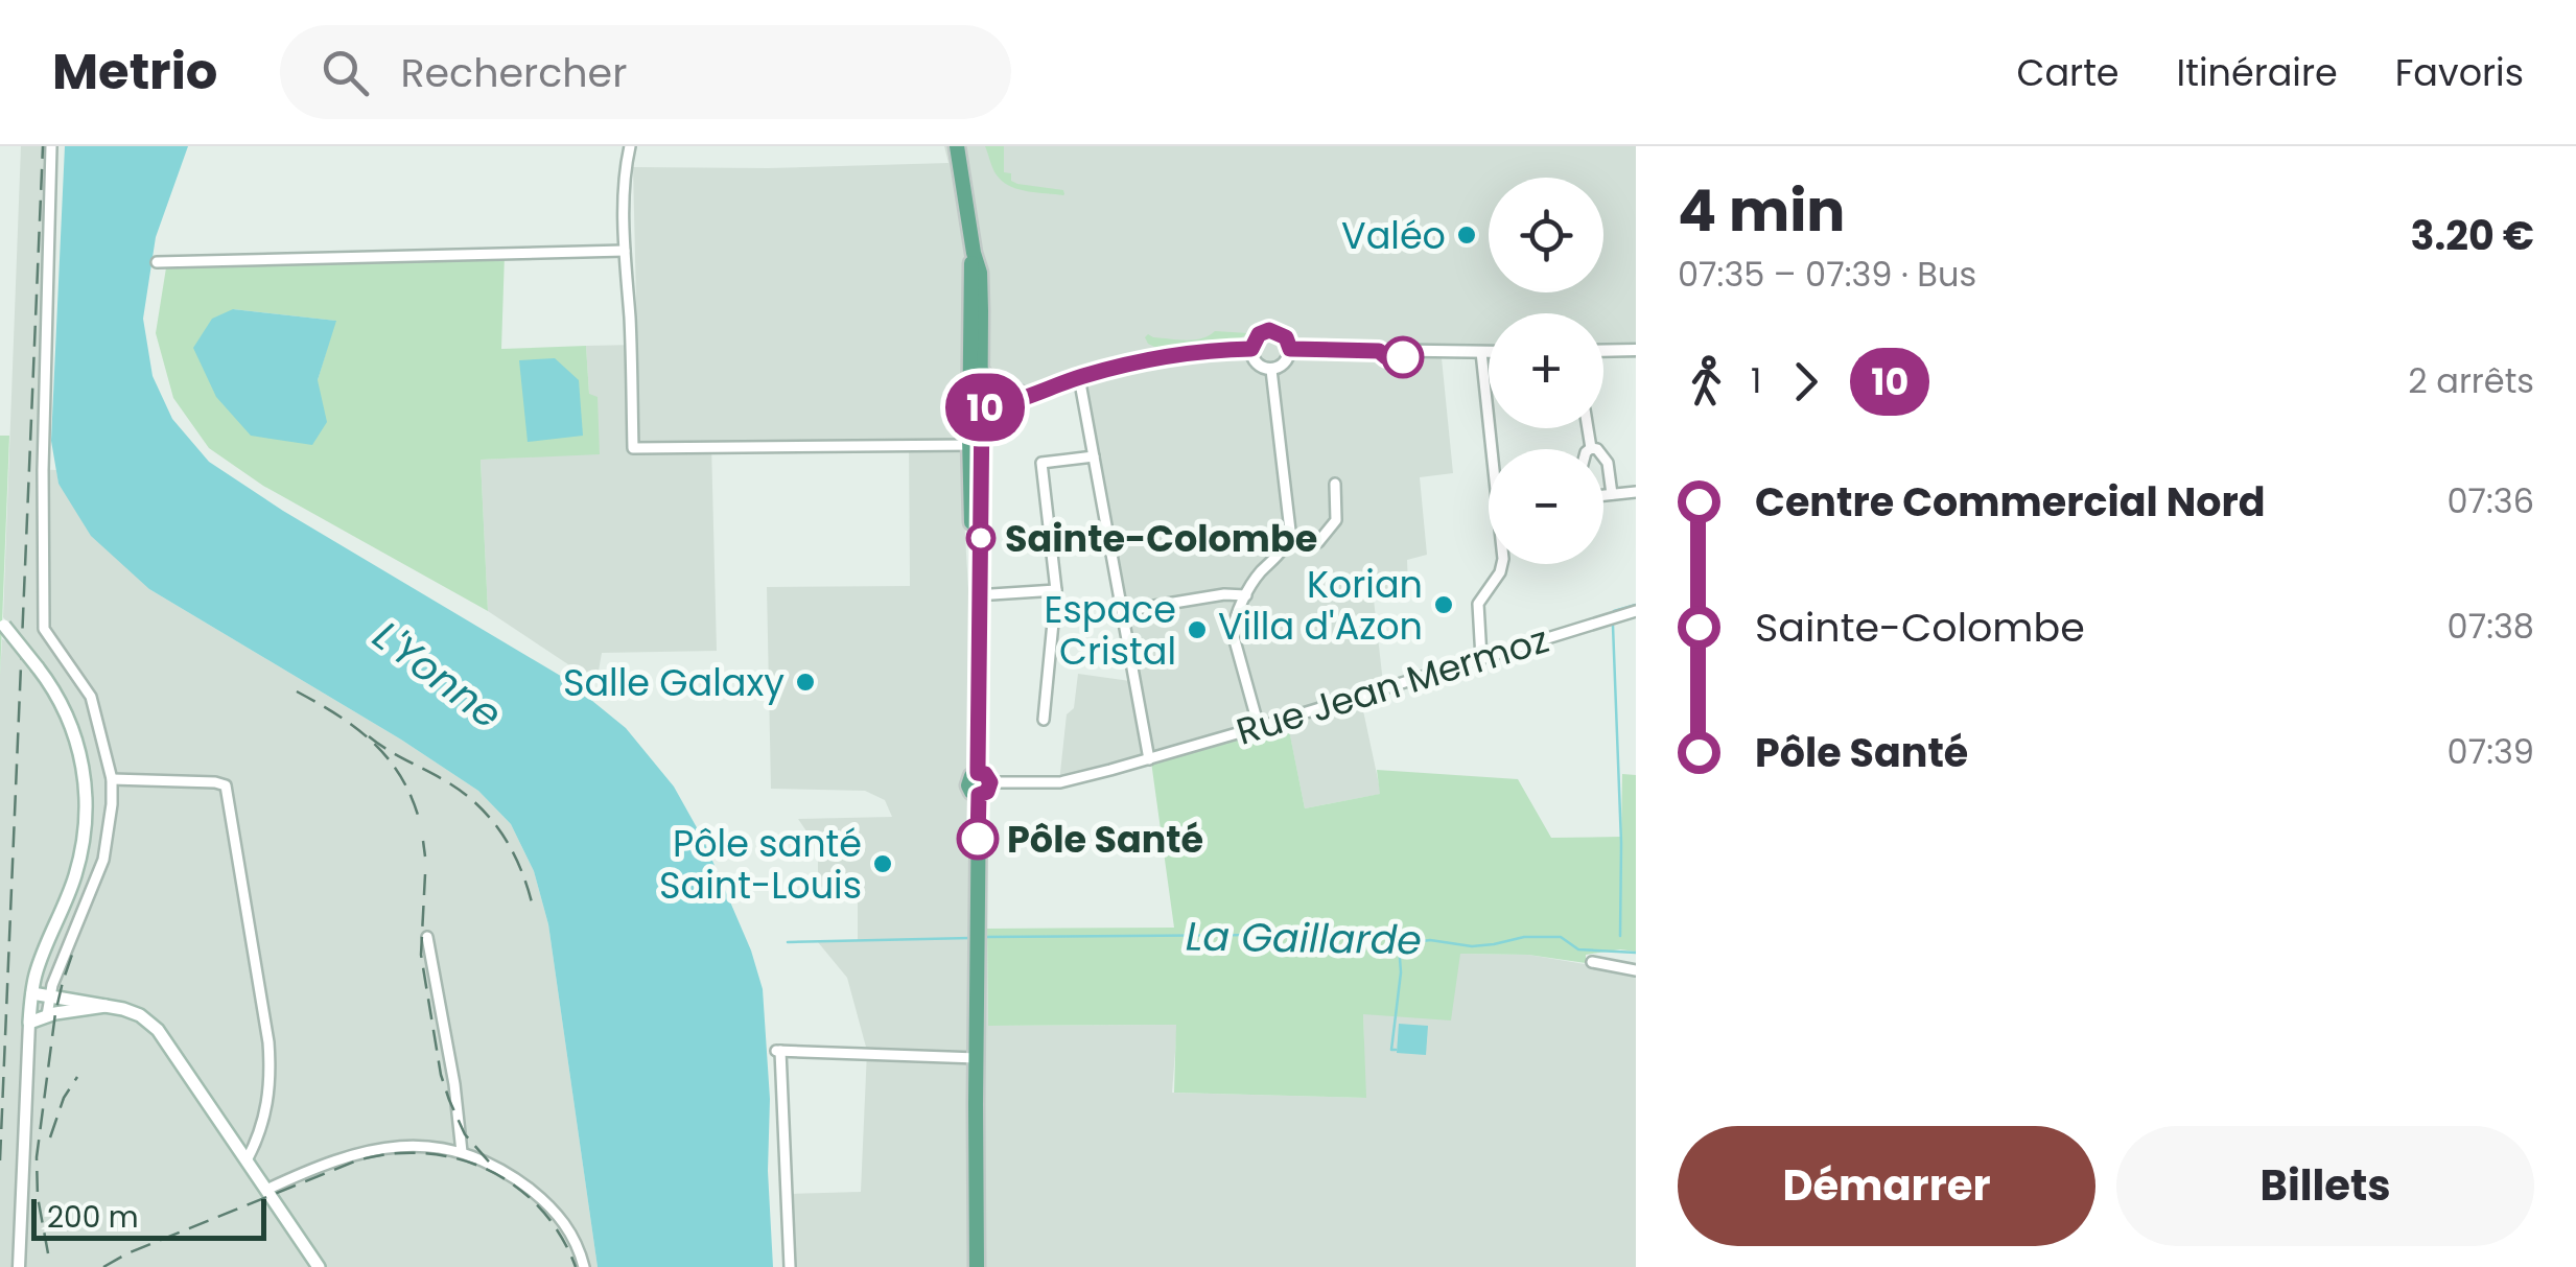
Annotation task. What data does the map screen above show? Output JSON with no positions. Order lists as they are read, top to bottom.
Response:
{
  "streets": {
    "street": ["Rue Jean Mermoz"]
  },
  "water": ["L'Yonne", "La Gaillarde"],
  "places": [
    "Valéo",
    "Sainte-Colombe",
    "Korian Villa d'Azon",
    "Espace Cristal",
    "Salle Galaxy",
    "Pôle Santé",
    "Pôle santé Saint-Louis"
  ],
  "lines": ["bus line 10"],
  "scale_bar": "200 m",
  "page": {
    "header": "Metrio",
    "search": "Rechercher",
    "nav": ["Carte", "Itinéraire", "Favoris"],
    "on_map": "10",
    "heading": ["4 min", "07:35 – 07:39 · Bus", "3.20 €"],
    "map_buttons": ["+", "−"],
    "legs": ["1", "10", "2 arrêts"],
    "list": [
      {
        "name": "Centre Commercial Nord",
        "value": "07:36"
      },
      {
        "name": "Sainte-Colombe",
        "value": "07:38"
      },
      {
        "name": "Pôle Santé",
        "value": "07:39"
      }
    ],
    "buttons": ["Démarrer", "Billets"],
    "scale": "200 m"
  }
}
